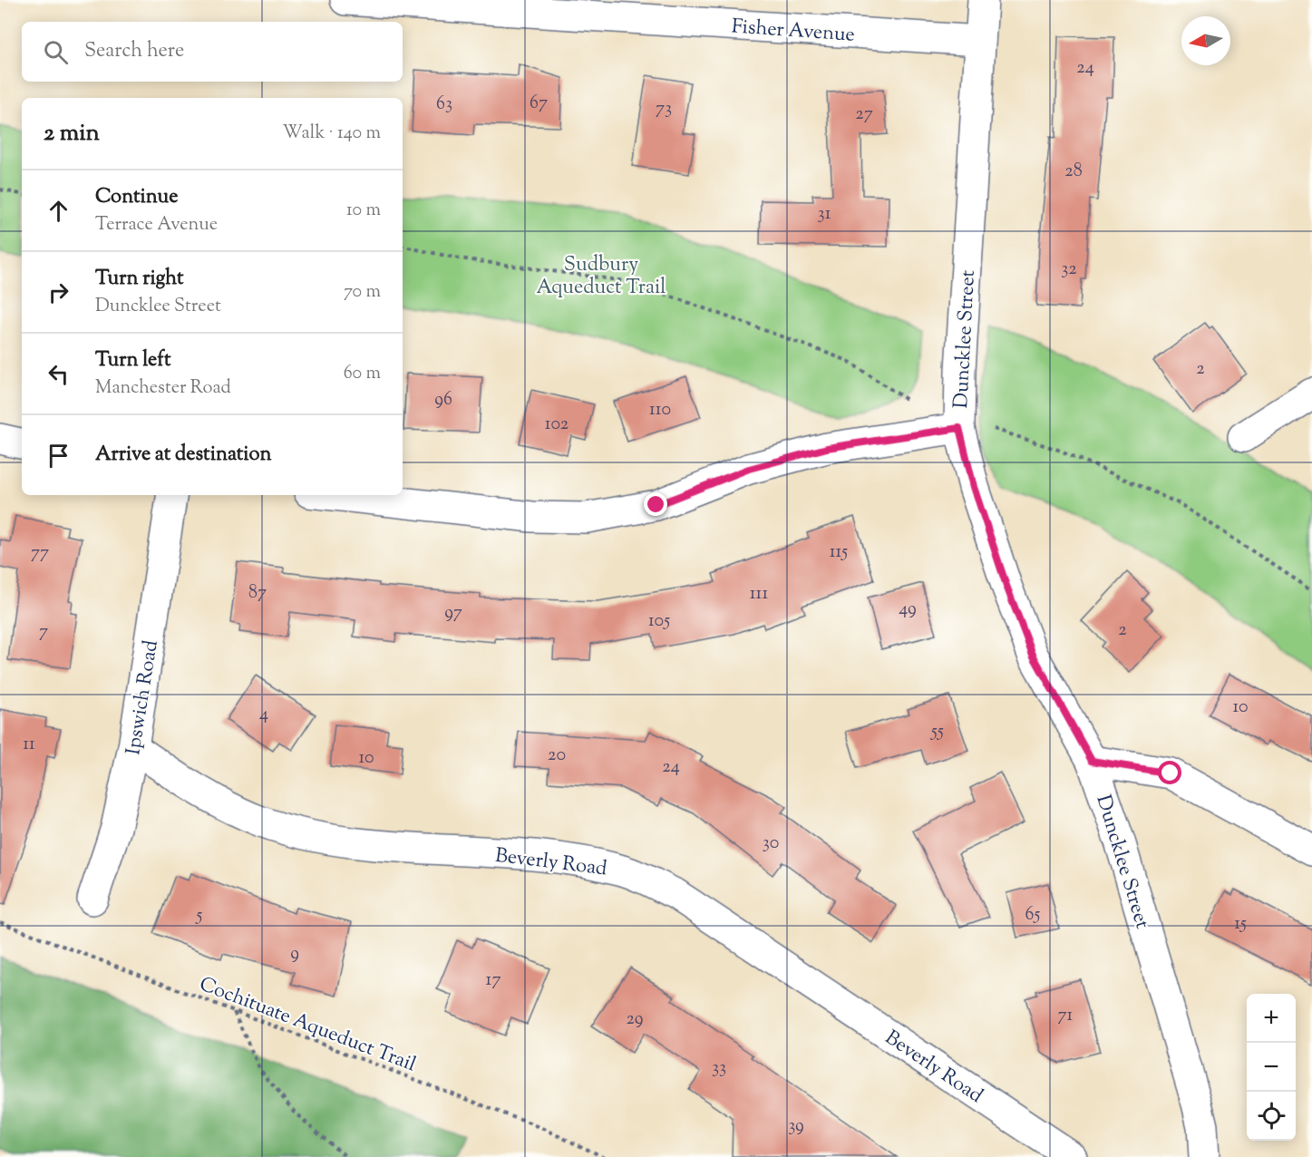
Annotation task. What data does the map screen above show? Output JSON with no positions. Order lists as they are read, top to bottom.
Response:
{
  "streets": {
    "street": [
      "Fisher Avenue",
      "Duncklee Street",
      "Ipswich Road",
      "Beverly Road"
    ],
    "path": ["Cochituate Aqueduct Trail"]
  },
  "crossings": [
    ["Fisher Avenue", "Duncklee Street"],
    ["Ipswich Road", "Beverly Road"]
  ],
  "parks": ["Sudbury Aqueduct Trail"],
  "house_numbers": [
    "24",
    "67",
    "63",
    "73",
    "27",
    "28",
    "31",
    "32",
    "2",
    "96",
    "110",
    "102",
    "115",
    "77",
    "87",
    "111",
    "49",
    "97",
    "105",
    "2",
    "7",
    "10",
    "4",
    "55",
    "11",
    "20",
    "10",
    "24",
    "30",
    "65",
    "5",
    "15",
    "9",
    "17",
    "71",
    "29",
    "33",
    "39"
  ],
  "north": "left",
  "page": {
    "search": "Search here",
    "heading": ["2 min", "Walk · 140 m"],
    "list": [
      ["Continue", "Terrace Avenue", "10 m"],
      ["Turn right", "Duncklee Street", "70 m"],
      ["Turn left", "Manchester Road", "60 m"],
      "Arrive at destination"
    ],
    "map_buttons": ["+", "−"]
  }
}
